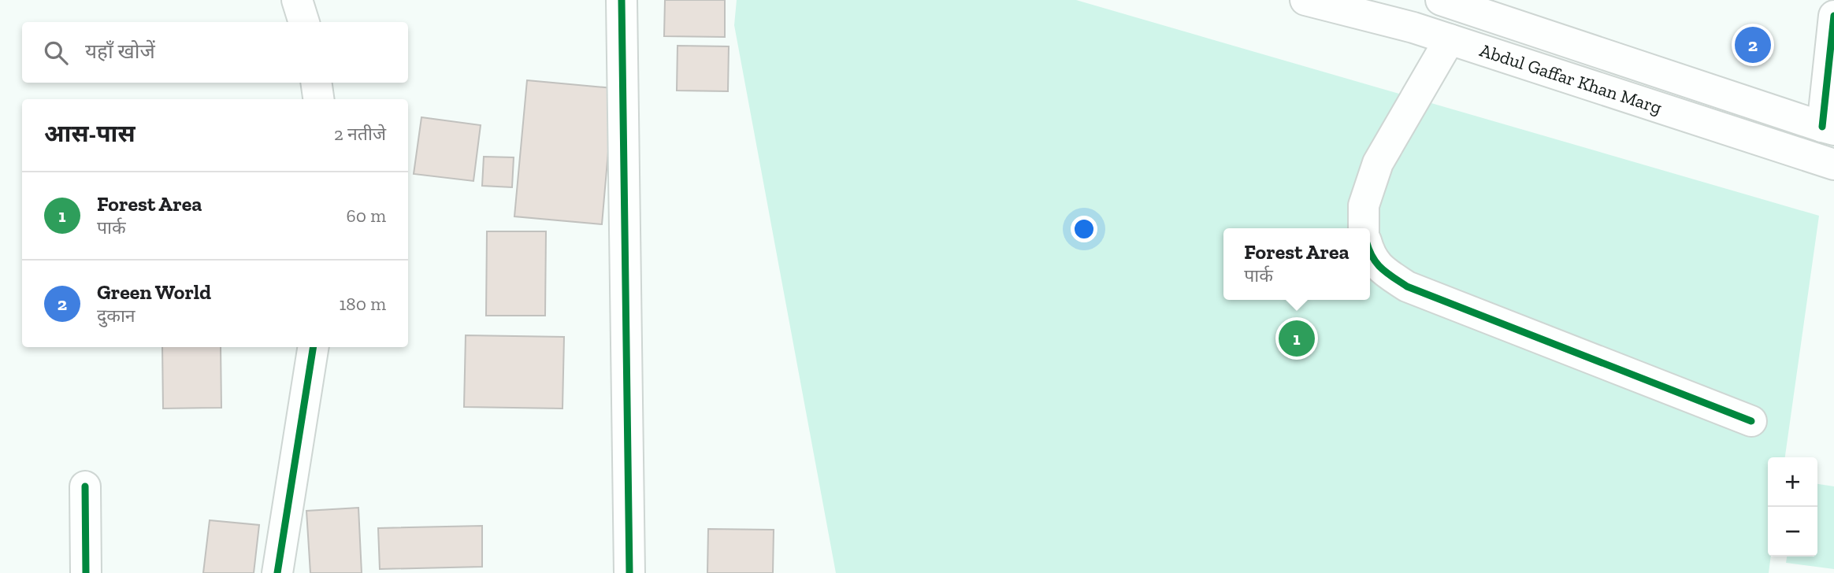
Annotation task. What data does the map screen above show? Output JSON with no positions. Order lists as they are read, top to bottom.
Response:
{
  "streets": {
    "street": ["Abdul Gaffar Khan Marg"]
  },
  "page": {
    "search": "यहाँ खोजें",
    "pins": ["2", "1"],
    "heading": ["आस-पास", "2 नतीजे"],
    "list": [
      {
        "mark": "1",
        "name": "Forest Area",
        "note": "पार्क",
        "value": "60 m"
      },
      {
        "mark": "2",
        "name": "Green World",
        "note": "दुकान",
        "value": "180 m"
      }
    ],
    "popup": ["Forest Area", "पार्क"],
    "map_buttons": ["+", "−"]
  }
}
